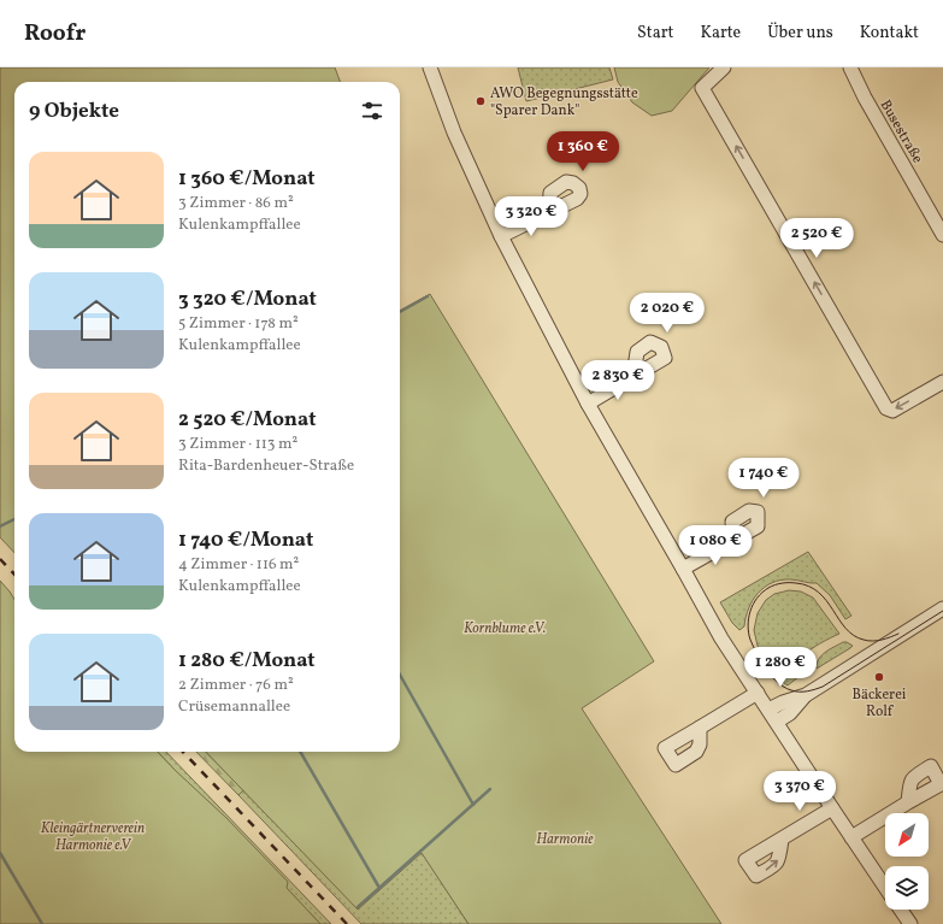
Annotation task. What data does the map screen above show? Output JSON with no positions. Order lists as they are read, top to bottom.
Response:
{
  "streets": {
    "street": ["Busestraße"]
  },
  "parks": ["Kornblume e.V.", "Kleingärtnerverein Harmonie e.V", "Harmonie"],
  "places": ["AWO Begegnungsstätte \"Sparer Dank\"", "Bäckerei Rolf"],
  "north": "bottom left",
  "page": {
    "header": "Roofr",
    "nav": [
      "Start",
      "Karte",
      "Über uns",
      "Kontakt"
    ],
    "heading": "9 Objekte",
    "price": [
      "1 360 €",
      "3 320 €",
      "2 520 €",
      "2 020 €",
      "2 830 €",
      "1 740 €",
      "1 080 €",
      "1 280 €",
      "3 370 €"
    ],
    "list": [
      {
        "name": "1 360 €/Monat",
        "note": "3 Zimmer · 86 m² · Kulenkampffallee"
      },
      {
        "name": "3 320 €/Monat",
        "note": "5 Zimmer · 178 m² · Kulenkampffallee"
      },
      {
        "name": "2 520 €/Monat",
        "note": "3 Zimmer · 113 m² · Rita-Bardenheuer-Straße"
      },
      {
        "name": "1 740 €/Monat",
        "note": "4 Zimmer · 116 m² · Kulenkampffallee"
      },
      {
        "name": "1 280 €/Monat",
        "note": "2 Zimmer · 76 m² · Crüsemannallee"
      }
    ]
  }
}
